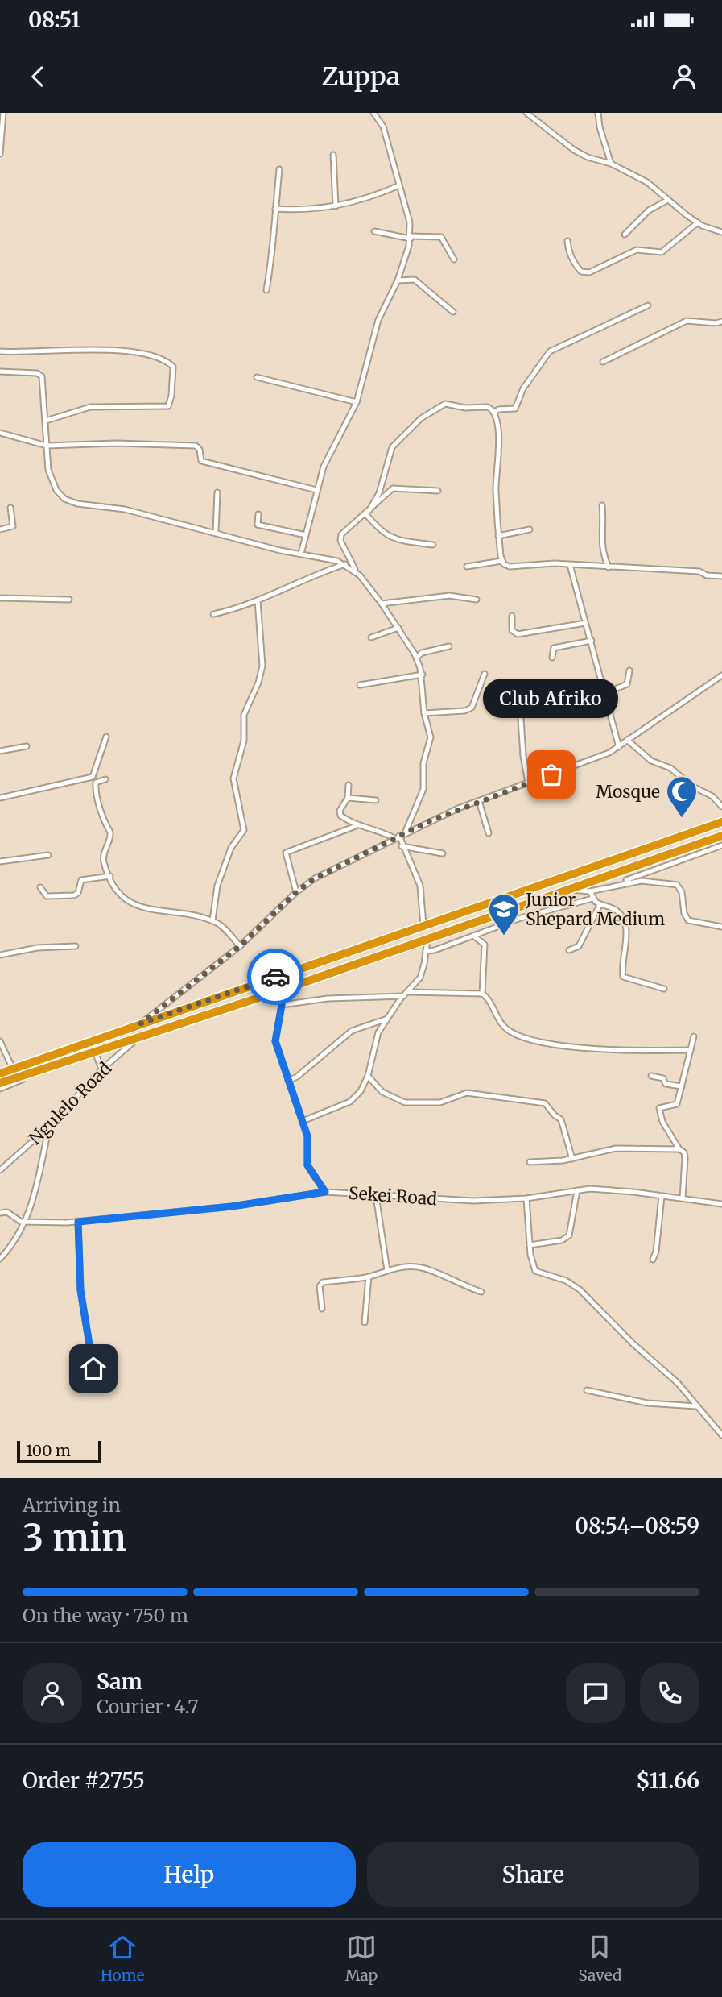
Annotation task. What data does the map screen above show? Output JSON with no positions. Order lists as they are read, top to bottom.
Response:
{
  "streets": {
    "street": ["Ngulelo Road", "Sekei Road"]
  },
  "places": {
    "other": ["Club Afriko"],
    "mosque": ["Mosque"],
    "school or university": ["Junior Shepard Medium"]
  },
  "scale_bar": "100 m",
  "page": {
    "status": "08:51",
    "header": "Zuppa",
    "bubble": "Club Afriko",
    "scale": "100 m",
    "heading": ["3 min", "Arriving in", "08:54–08:59"],
    "panel": [
      "Sam",
      "Courier · 4.7",
      "Order #2755",
      "$11.66"
    ],
    "bar": "On the way · 750 m",
    "buttons": ["Help", "Share"],
    "tabs": ["Home", "Map", "Saved"]
  }
}
